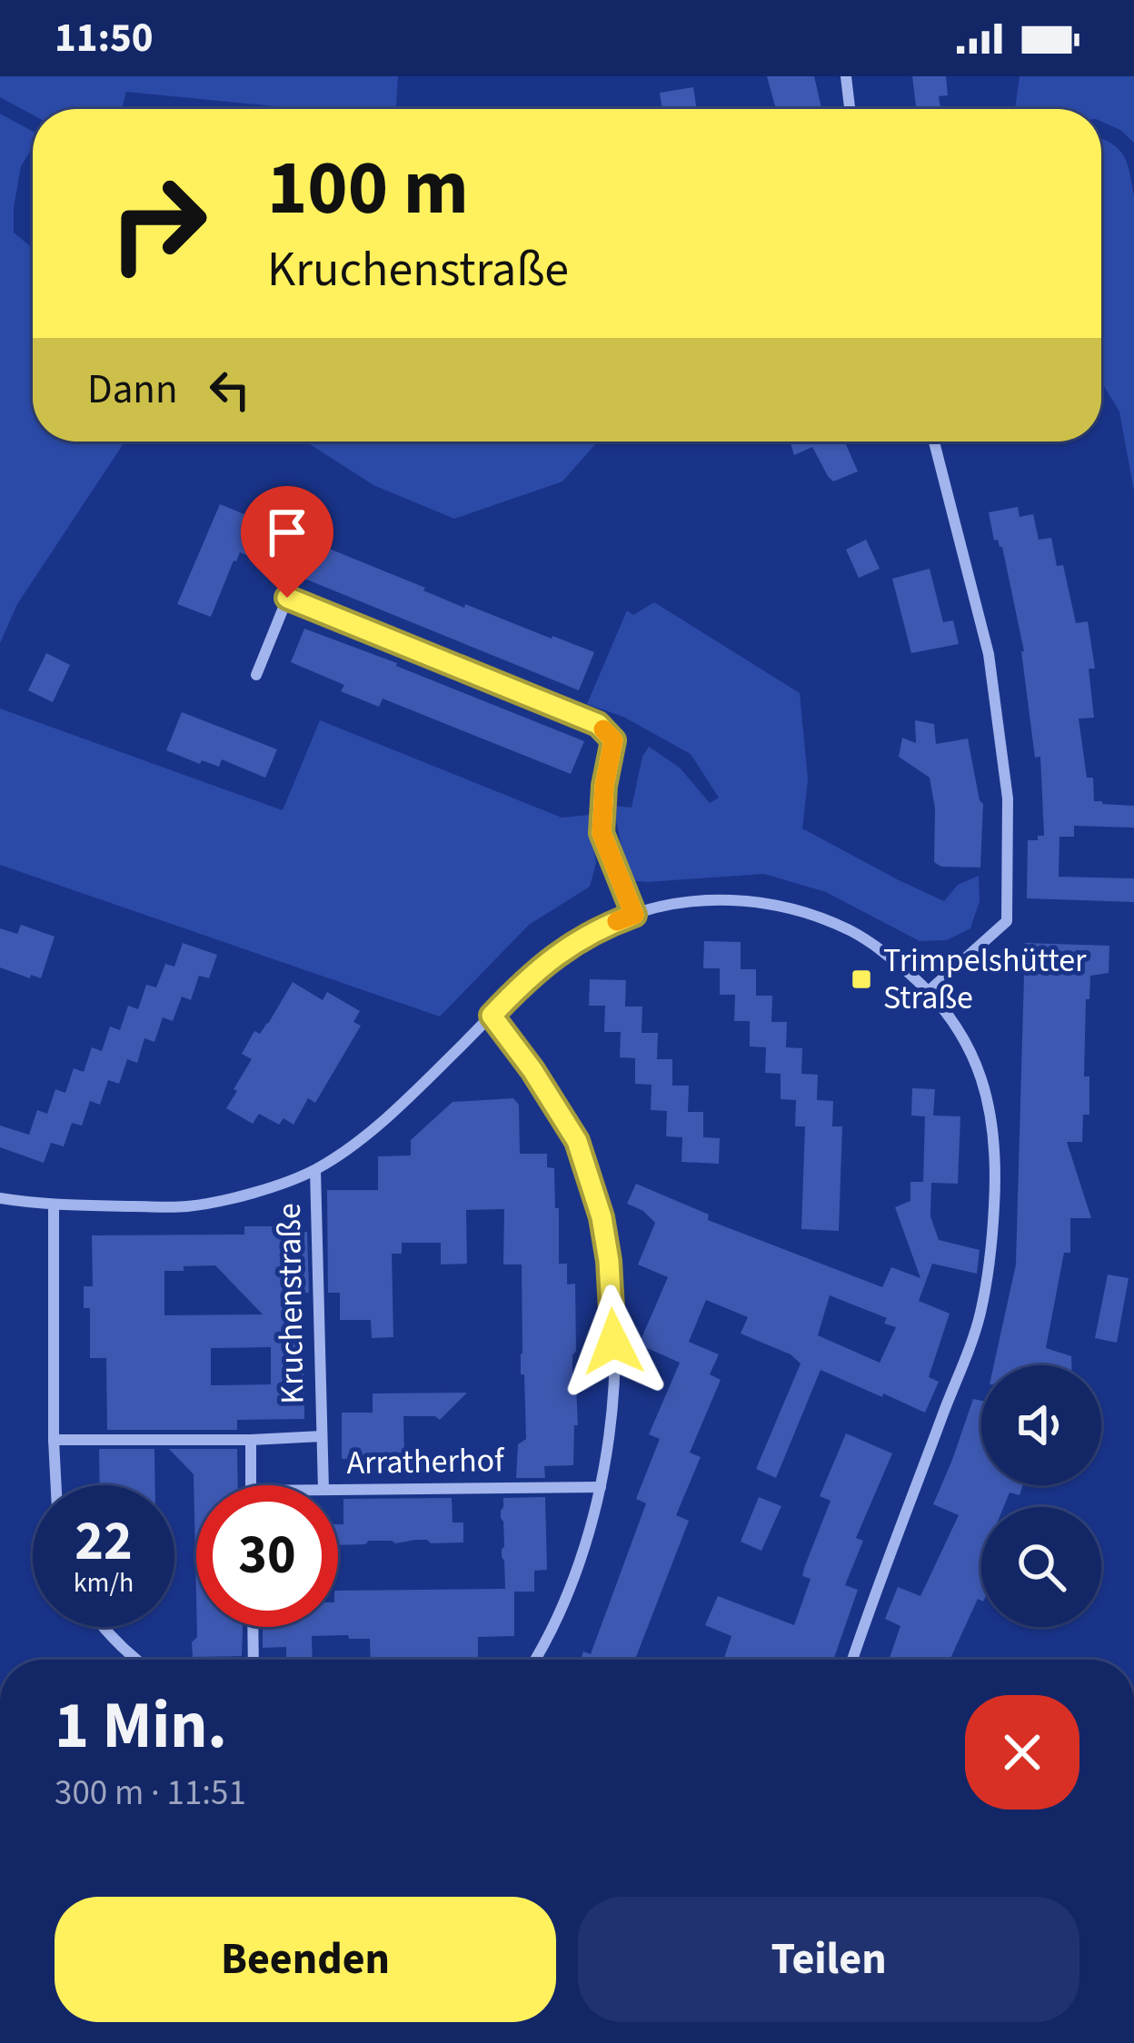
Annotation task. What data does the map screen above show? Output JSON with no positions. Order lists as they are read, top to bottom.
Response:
{
  "streets": {
    "street": ["Kruchenstraße", "Arratherhof"]
  },
  "places": {
    "transit": ["Trimpelshütter Straße"]
  },
  "page": {
    "status": "11:50",
    "turn": ["100 m", "Kruchenstraße"],
    "then": "Dann",
    "speed": "22 km/h",
    "limit": "30",
    "heading": ["1 Min.", "300 m · 11:51"],
    "buttons": ["Beenden", "Teilen"]
  }
}
